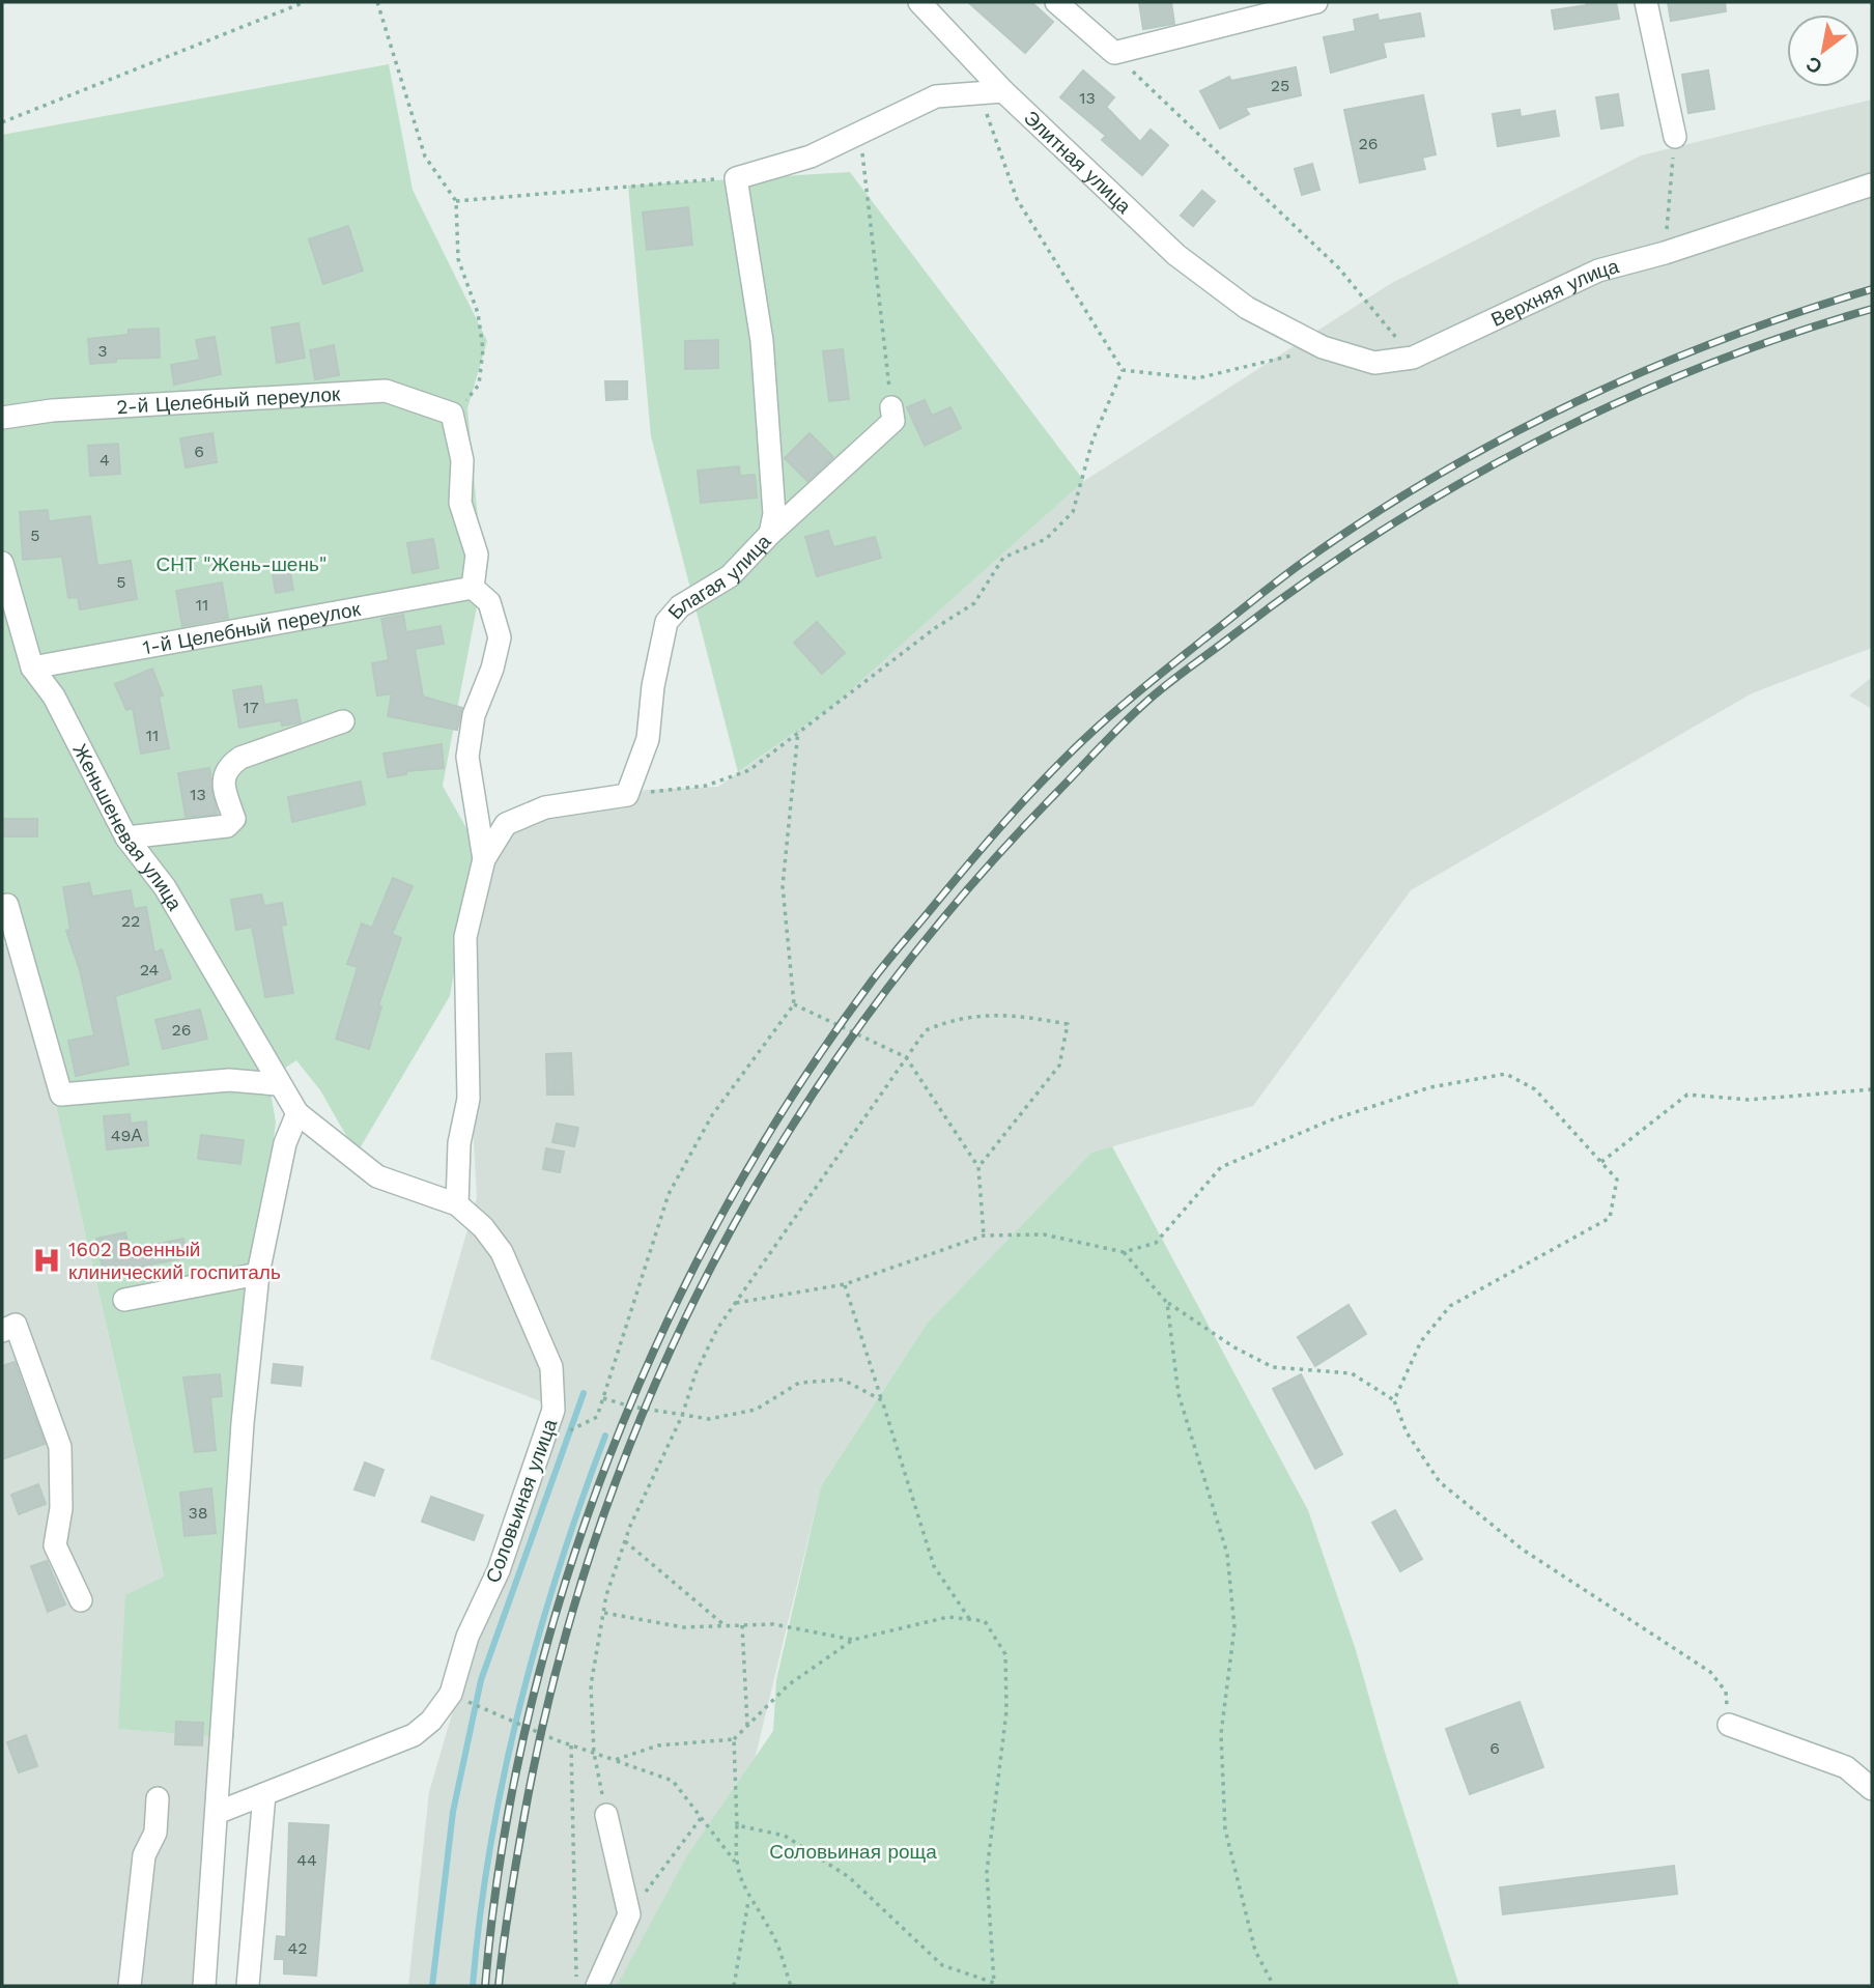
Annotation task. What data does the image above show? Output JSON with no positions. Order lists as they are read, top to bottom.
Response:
{
  "streets": {
    "street": [
      "Элитная улица",
      "Верхняя улица",
      "2-й Целебный переулок",
      "Благая улица",
      "1-й Целебный переулок",
      "Женьшеневая улица",
      "Соловьиная улица"
    ]
  },
  "crossings": [
    ["Элитная улица", "Верхняя улица"],
    ["1-й Целебный переулок", "Женьшеневая улица"],
    ["Женьшеневая улица", "Соловьиная улица"]
  ],
  "parks": ["СНТ \"Жень-шень\"", "Соловьиная роща"],
  "places": {
    "hospital": ["1602 Военный клинический госпиталь"]
  },
  "house_numbers": [
    "25",
    "13",
    "26",
    "3",
    "6",
    "4",
    "5",
    "5",
    "11",
    "17",
    "11",
    "13",
    "22",
    "24",
    "26",
    "49А",
    "38",
    "6",
    "44",
    "42"
  ],
  "north": "bottom left"
}
